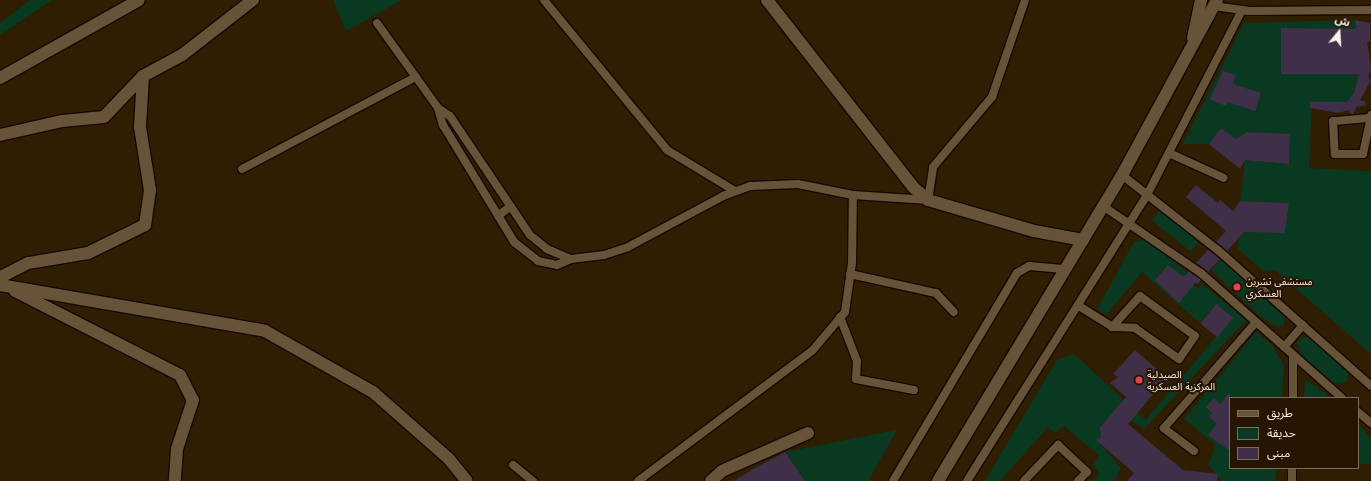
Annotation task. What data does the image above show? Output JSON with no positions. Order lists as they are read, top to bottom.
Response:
{
  "places": ["مستشفى تشرين العسكري", "الصيدلية المركزية العسكرية"],
  "legend": ["طريق", "حديقة", "مبنى"],
  "north": "top"
}
